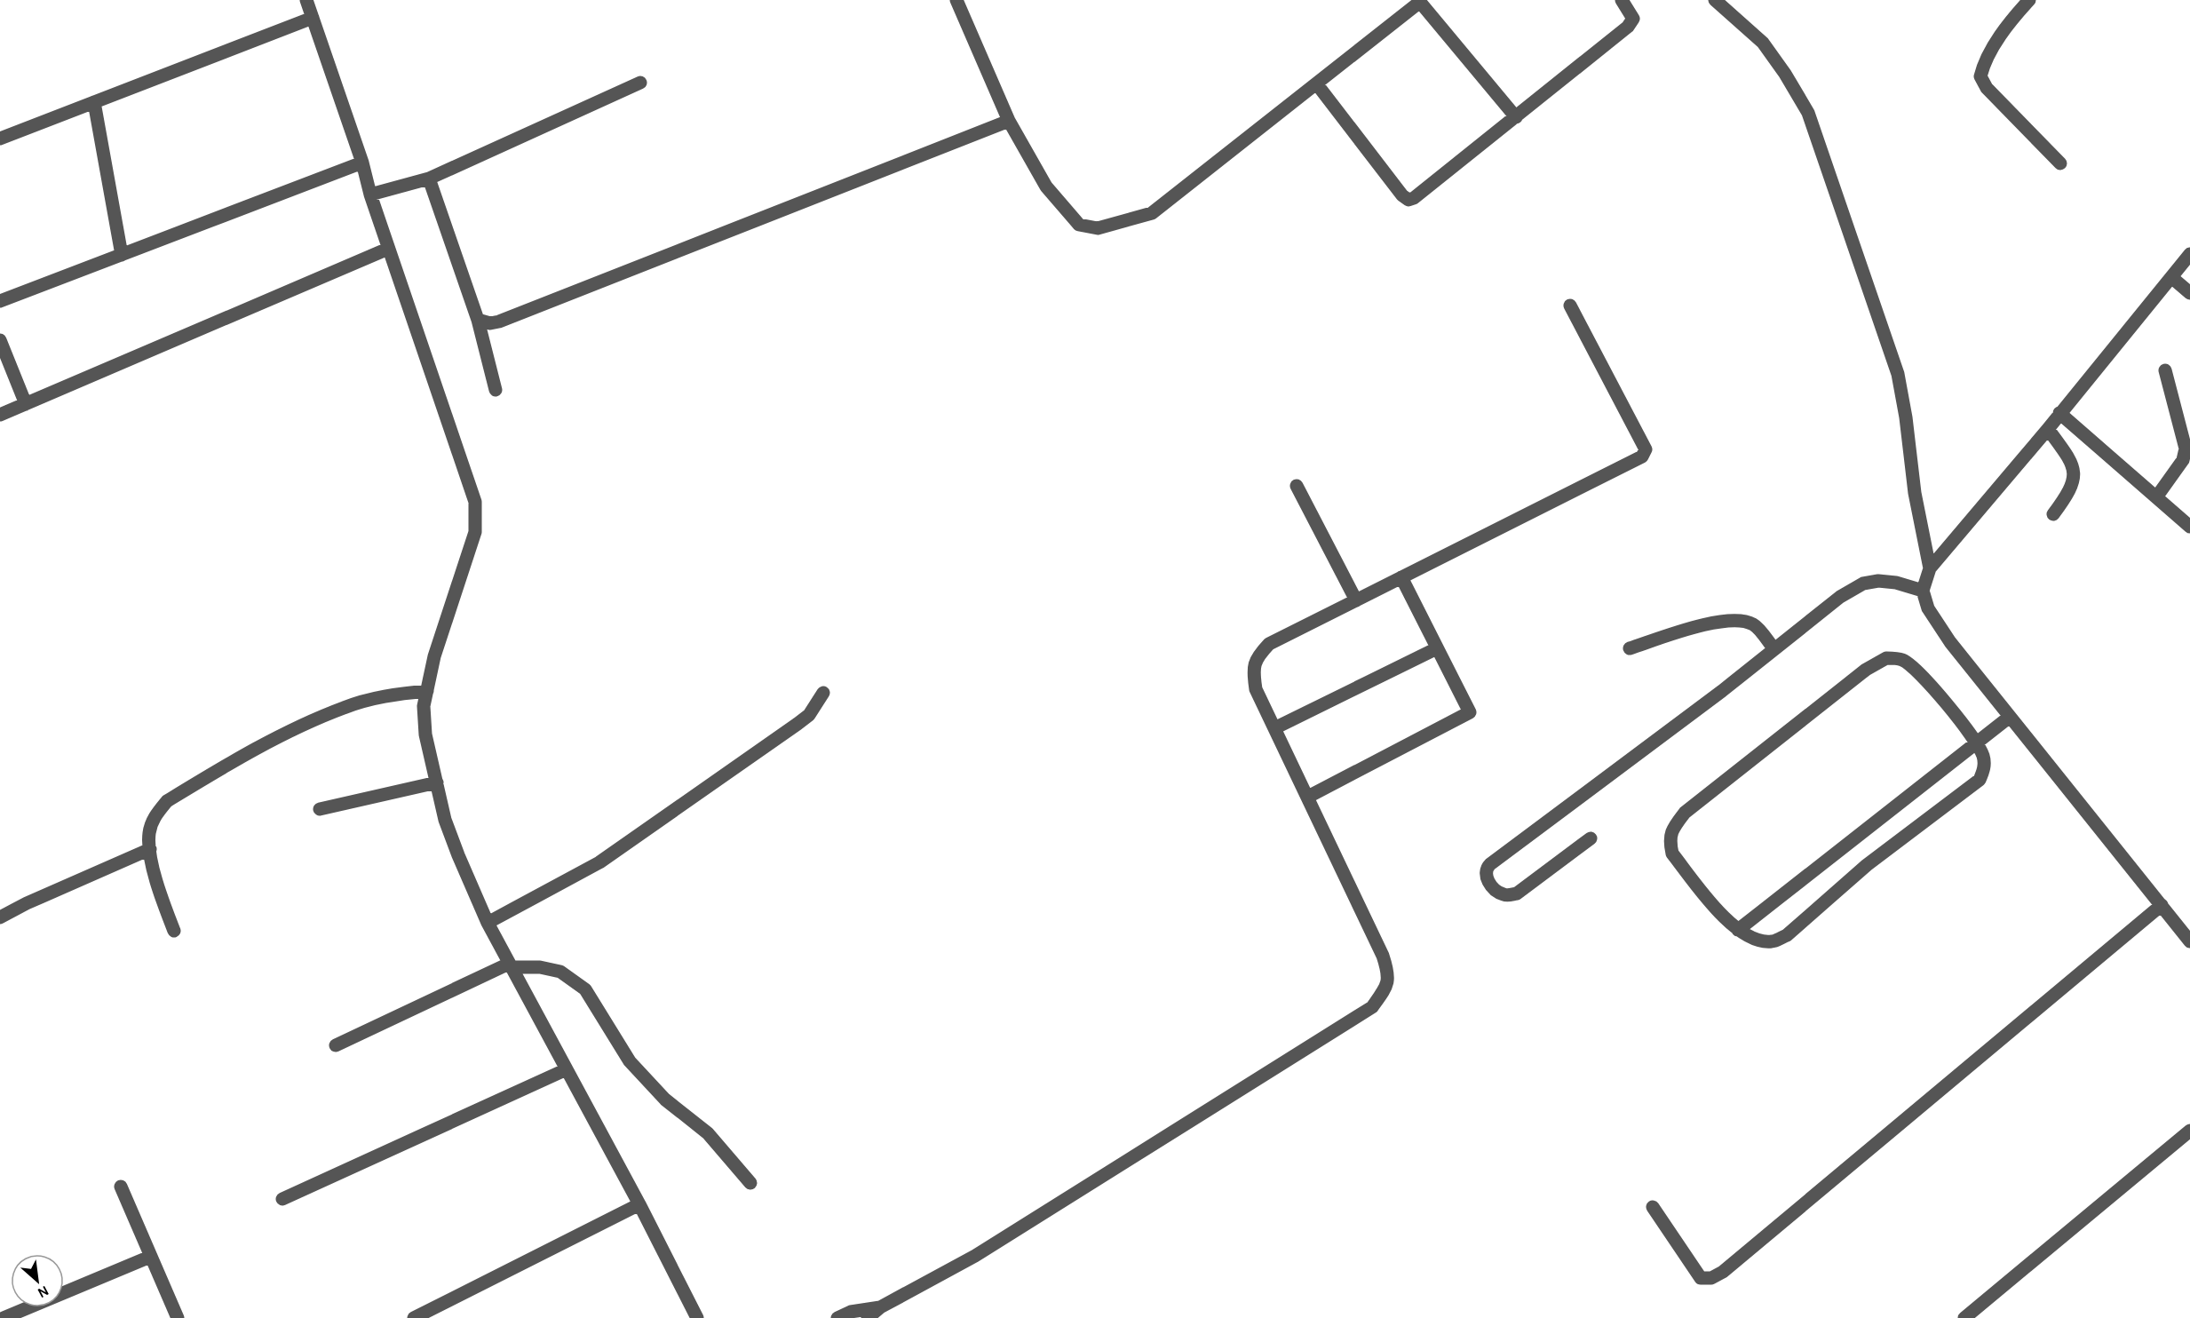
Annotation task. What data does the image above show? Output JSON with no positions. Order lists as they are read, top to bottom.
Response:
{
  "north": "bottom right"
}
